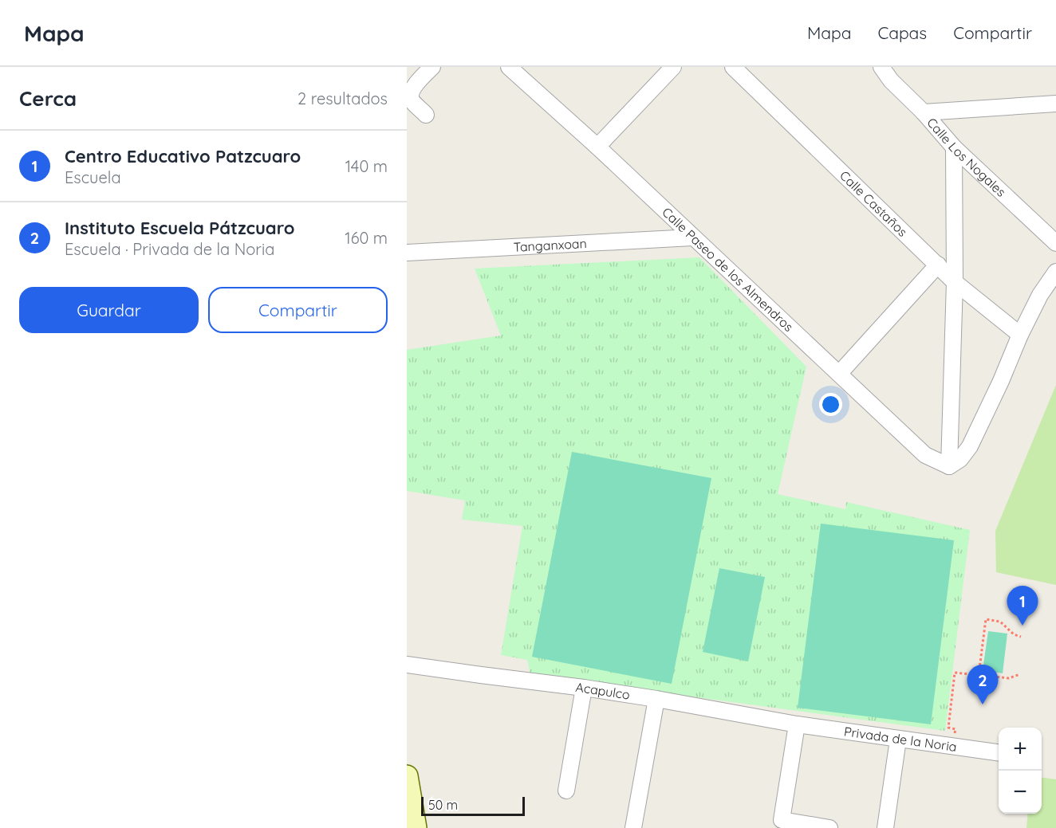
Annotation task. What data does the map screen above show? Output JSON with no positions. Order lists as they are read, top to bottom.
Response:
{
  "streets": {
    "street": [
      "Calle Los Nogales",
      "Calle Castaños",
      "Tanganxoan",
      "Calle Paseo de los Almendros",
      "Acapulco",
      "Privada de la Noria"
    ]
  },
  "crossings": [
    ["Tanganxoan", "Calle Paseo de los Almendros"],
    ["Acapulco", "Privada de la Noria"]
  ],
  "scale_bar": "50 m",
  "page": {
    "header": "Mapa",
    "nav": ["Mapa", "Capas", "Compartir"],
    "heading": ["Cerca", "2 resultados"],
    "list": [
      {
        "mark": "1",
        "name": "Centro Educativo Patzcuaro",
        "note": "Escuela",
        "value": "140 m"
      },
      {
        "mark": "2",
        "name": "Instituto Escuela Pátzcuaro",
        "note": "Escuela · Privada de la Noria",
        "value": "160 m"
      }
    ],
    "buttons": ["Guardar", "Compartir"],
    "pins": ["1", "2"],
    "map_buttons": ["+", "−"],
    "scale": "50 m"
  }
}
